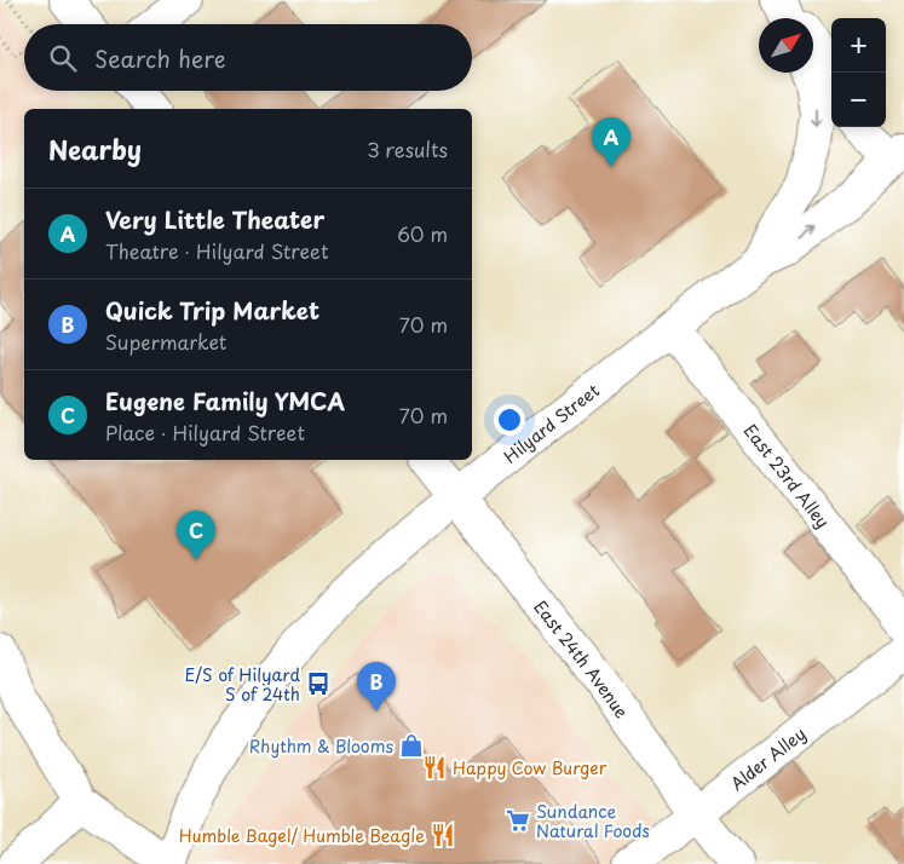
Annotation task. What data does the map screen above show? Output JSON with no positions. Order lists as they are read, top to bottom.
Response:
{
  "streets": {
    "main road": [
      "Hilyard Street",
      "East 23rd Alley",
      "East 24th Avenue",
      "Alder Alley"
    ]
  },
  "crossings": [
    ["Hilyard Street", "East 23rd Alley"],
    ["Hilyard Street", "East 24th Avenue"],
    ["East 24th Avenue", "Alder Alley"]
  ],
  "places": {
    "bus stop": ["E/S of Hilyard S of 24th"],
    "shop": ["Rhythm & Blooms"],
    "restaurant": ["Happy Cow Burger", "Humble Bagel/ Humble Beagle"],
    "supermarket": ["Sundance Natural Foods"]
  },
  "north": "top right",
  "page": {
    "map_buttons": ["+", "−"],
    "search": "Search here",
    "heading": ["Nearby", "3 results"],
    "pins": ["A", "C", "B"],
    "list": [
      {
        "mark": "A",
        "name": "Very Little Theater",
        "note": "Theatre · Hilyard Street",
        "value": "60 m"
      },
      {
        "mark": "B",
        "name": "Quick Trip Market",
        "note": "Supermarket",
        "value": "70 m"
      },
      {
        "mark": "C",
        "name": "Eugene Family YMCA",
        "note": "Place · Hilyard Street",
        "value": "70 m"
      }
    ]
  }
}
